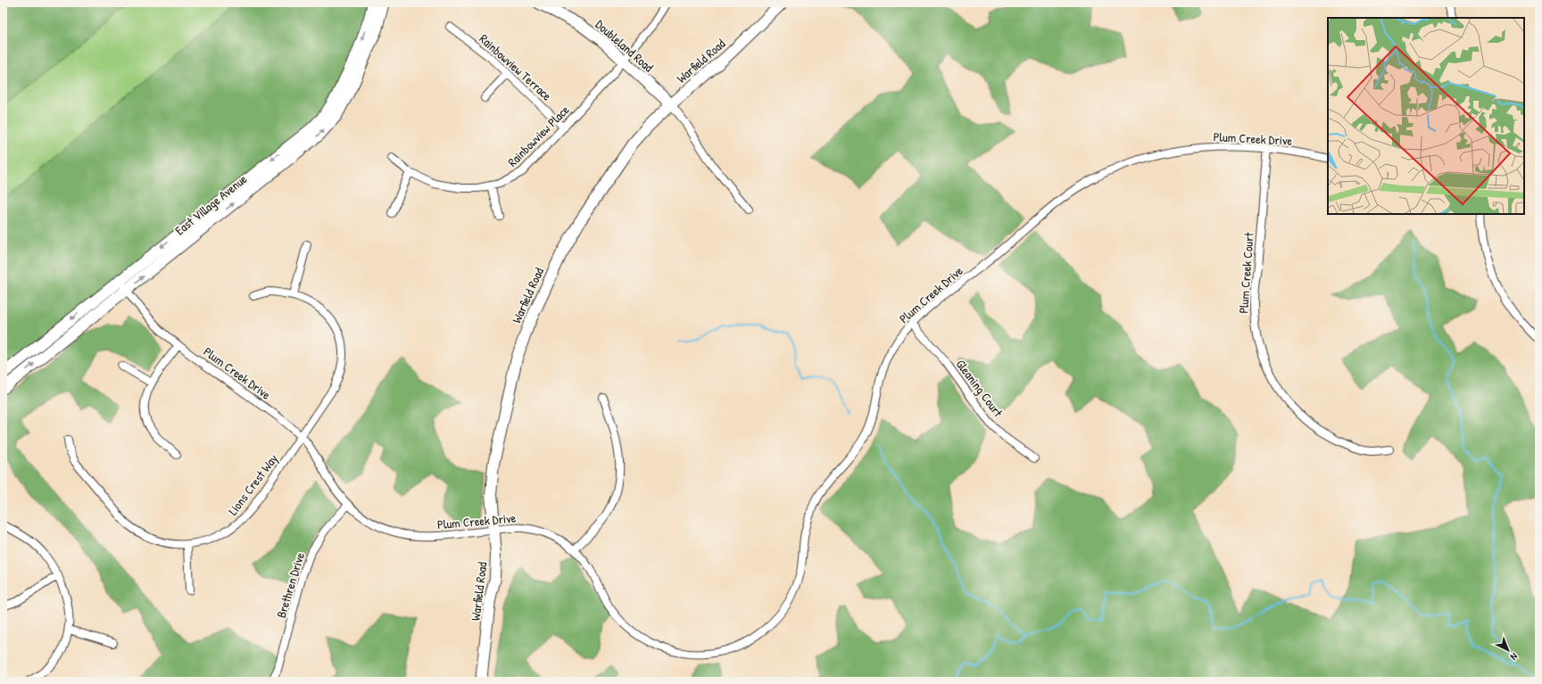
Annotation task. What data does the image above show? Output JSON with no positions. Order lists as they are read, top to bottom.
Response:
{
  "streets": {
    "street": [
      "Doubleland Road",
      "Warfield Road",
      "Rainbowview Terrace",
      "Rainbowview Place",
      "Plum Creek Drive",
      "East Village Avenue",
      "Plum Creek Court",
      "Gleaning Court",
      "Lions Crest Way",
      "Brethren Drive"
    ]
  },
  "crossings": [
    ["Doubleland Road", "Warfield Road"],
    ["Doubleland Road", "Rainbowview Place"],
    ["Warfield Road", "Plum Creek Drive"],
    ["Rainbowview Terrace", "Rainbowview Place"],
    ["Plum Creek Drive", "East Village Avenue"],
    ["Plum Creek Drive", "Plum Creek Court"],
    ["Plum Creek Drive", "Gleaning Court"],
    ["Plum Creek Drive", "Lions Crest Way"],
    ["Plum Creek Drive", "Brethren Drive"]
  ],
  "north": "bottom right"
}
